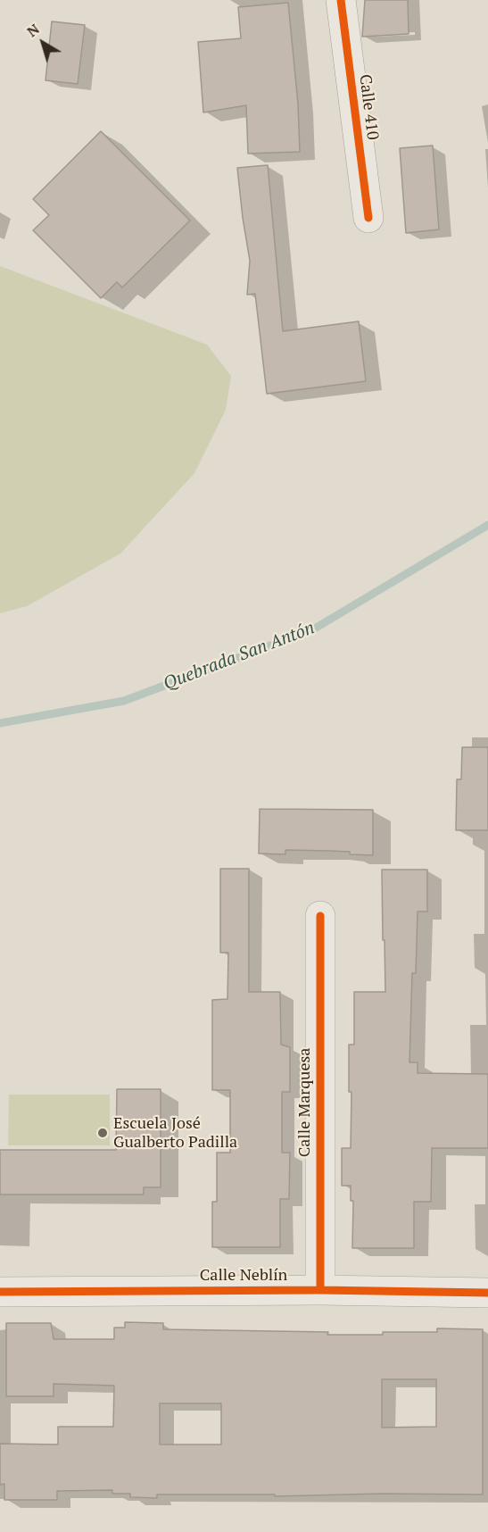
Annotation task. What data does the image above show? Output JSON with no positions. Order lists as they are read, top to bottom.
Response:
{
  "streets": {
    "street": ["Calle 410", "Calle Marquesa", "Calle Neblín"]
  },
  "crossings": [
    ["Calle Marquesa", "Calle Neblín"]
  ],
  "water": ["Quebrada San Antón"],
  "places": ["Escuela José Gualberto Padilla"],
  "north": "top left"
}
